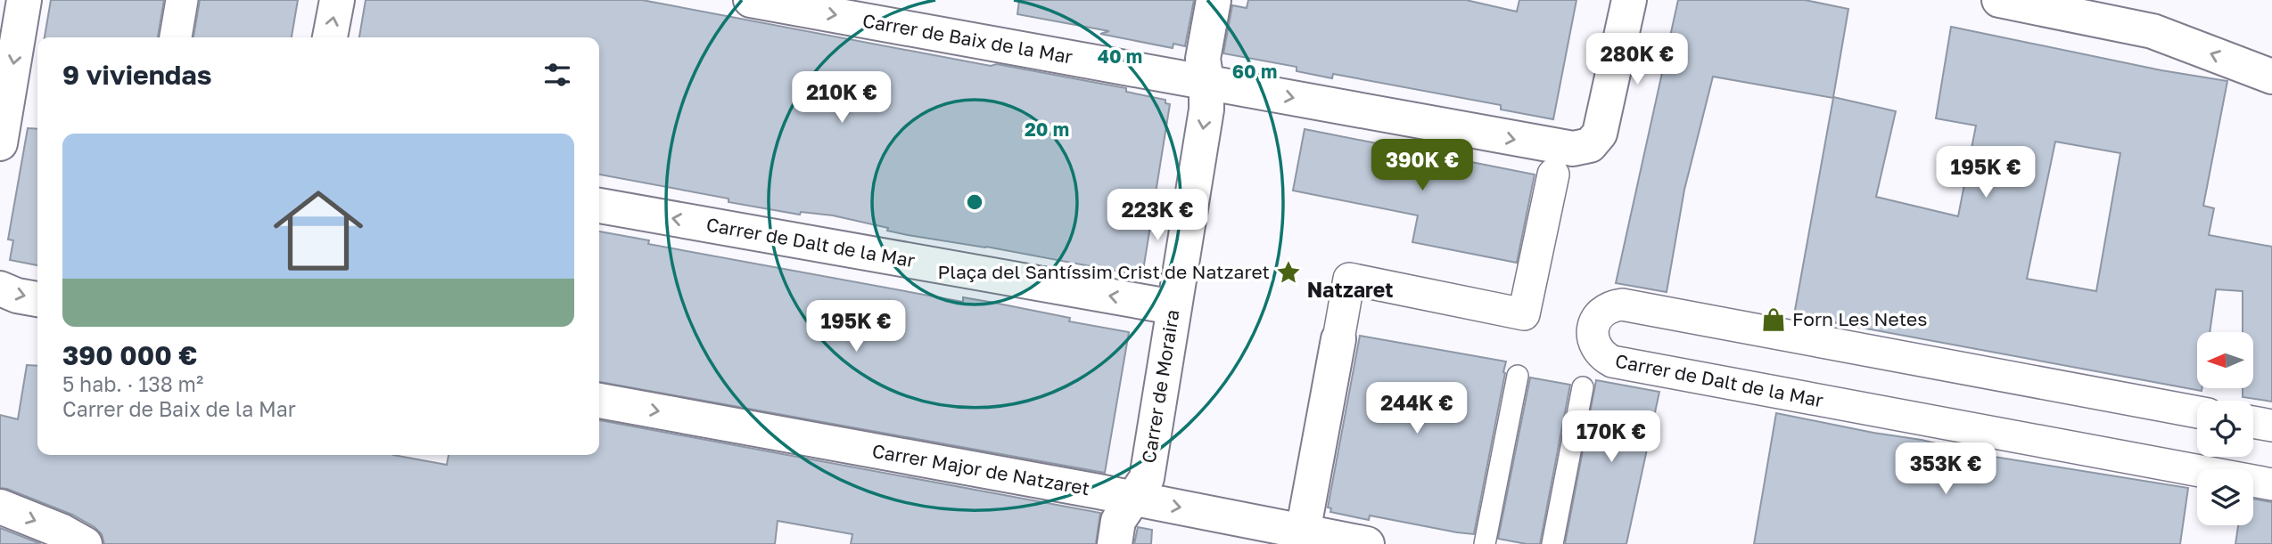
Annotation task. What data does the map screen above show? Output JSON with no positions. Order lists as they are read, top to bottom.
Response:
{
  "streets": {
    "street": [
      "Carrer de Baix de la Mar",
      "Carrer de Dalt de la Mar",
      "Carrer de Moraira",
      "Carrer Major de Natzaret"
    ]
  },
  "crossings": [
    ["Carrer de Baix de la Mar", "Carrer de Moraira"],
    ["Carrer de Dalt de la Mar", "Carrer de Moraira"],
    ["Carrer de Moraira", "Carrer Major de Natzaret"]
  ],
  "one_way": ["Carrer de Baix de la Mar", "Carrer de Moraira", "Carrer Major de Natzaret"],
  "districts": ["Natzaret"],
  "places": {
    "place": ["Plaça del Santíssim Crist de Natzaret"],
    "shop": ["Forn Les Netes"]
  },
  "north": "left",
  "page": {
    "price": [
      "280K €",
      "210K €",
      "390K €",
      "195K €",
      "223K €",
      "195K €",
      "244K €",
      "170K €",
      "353K €"
    ],
    "heading": "9 viviendas",
    "list": [
      {
        "name": "390 000 €",
        "note": "5 hab. · 138 m² · Carrer de Baix de la Mar"
      }
    ]
  },
  "rings": ["40 m", "60 m", "20 m"]
}
